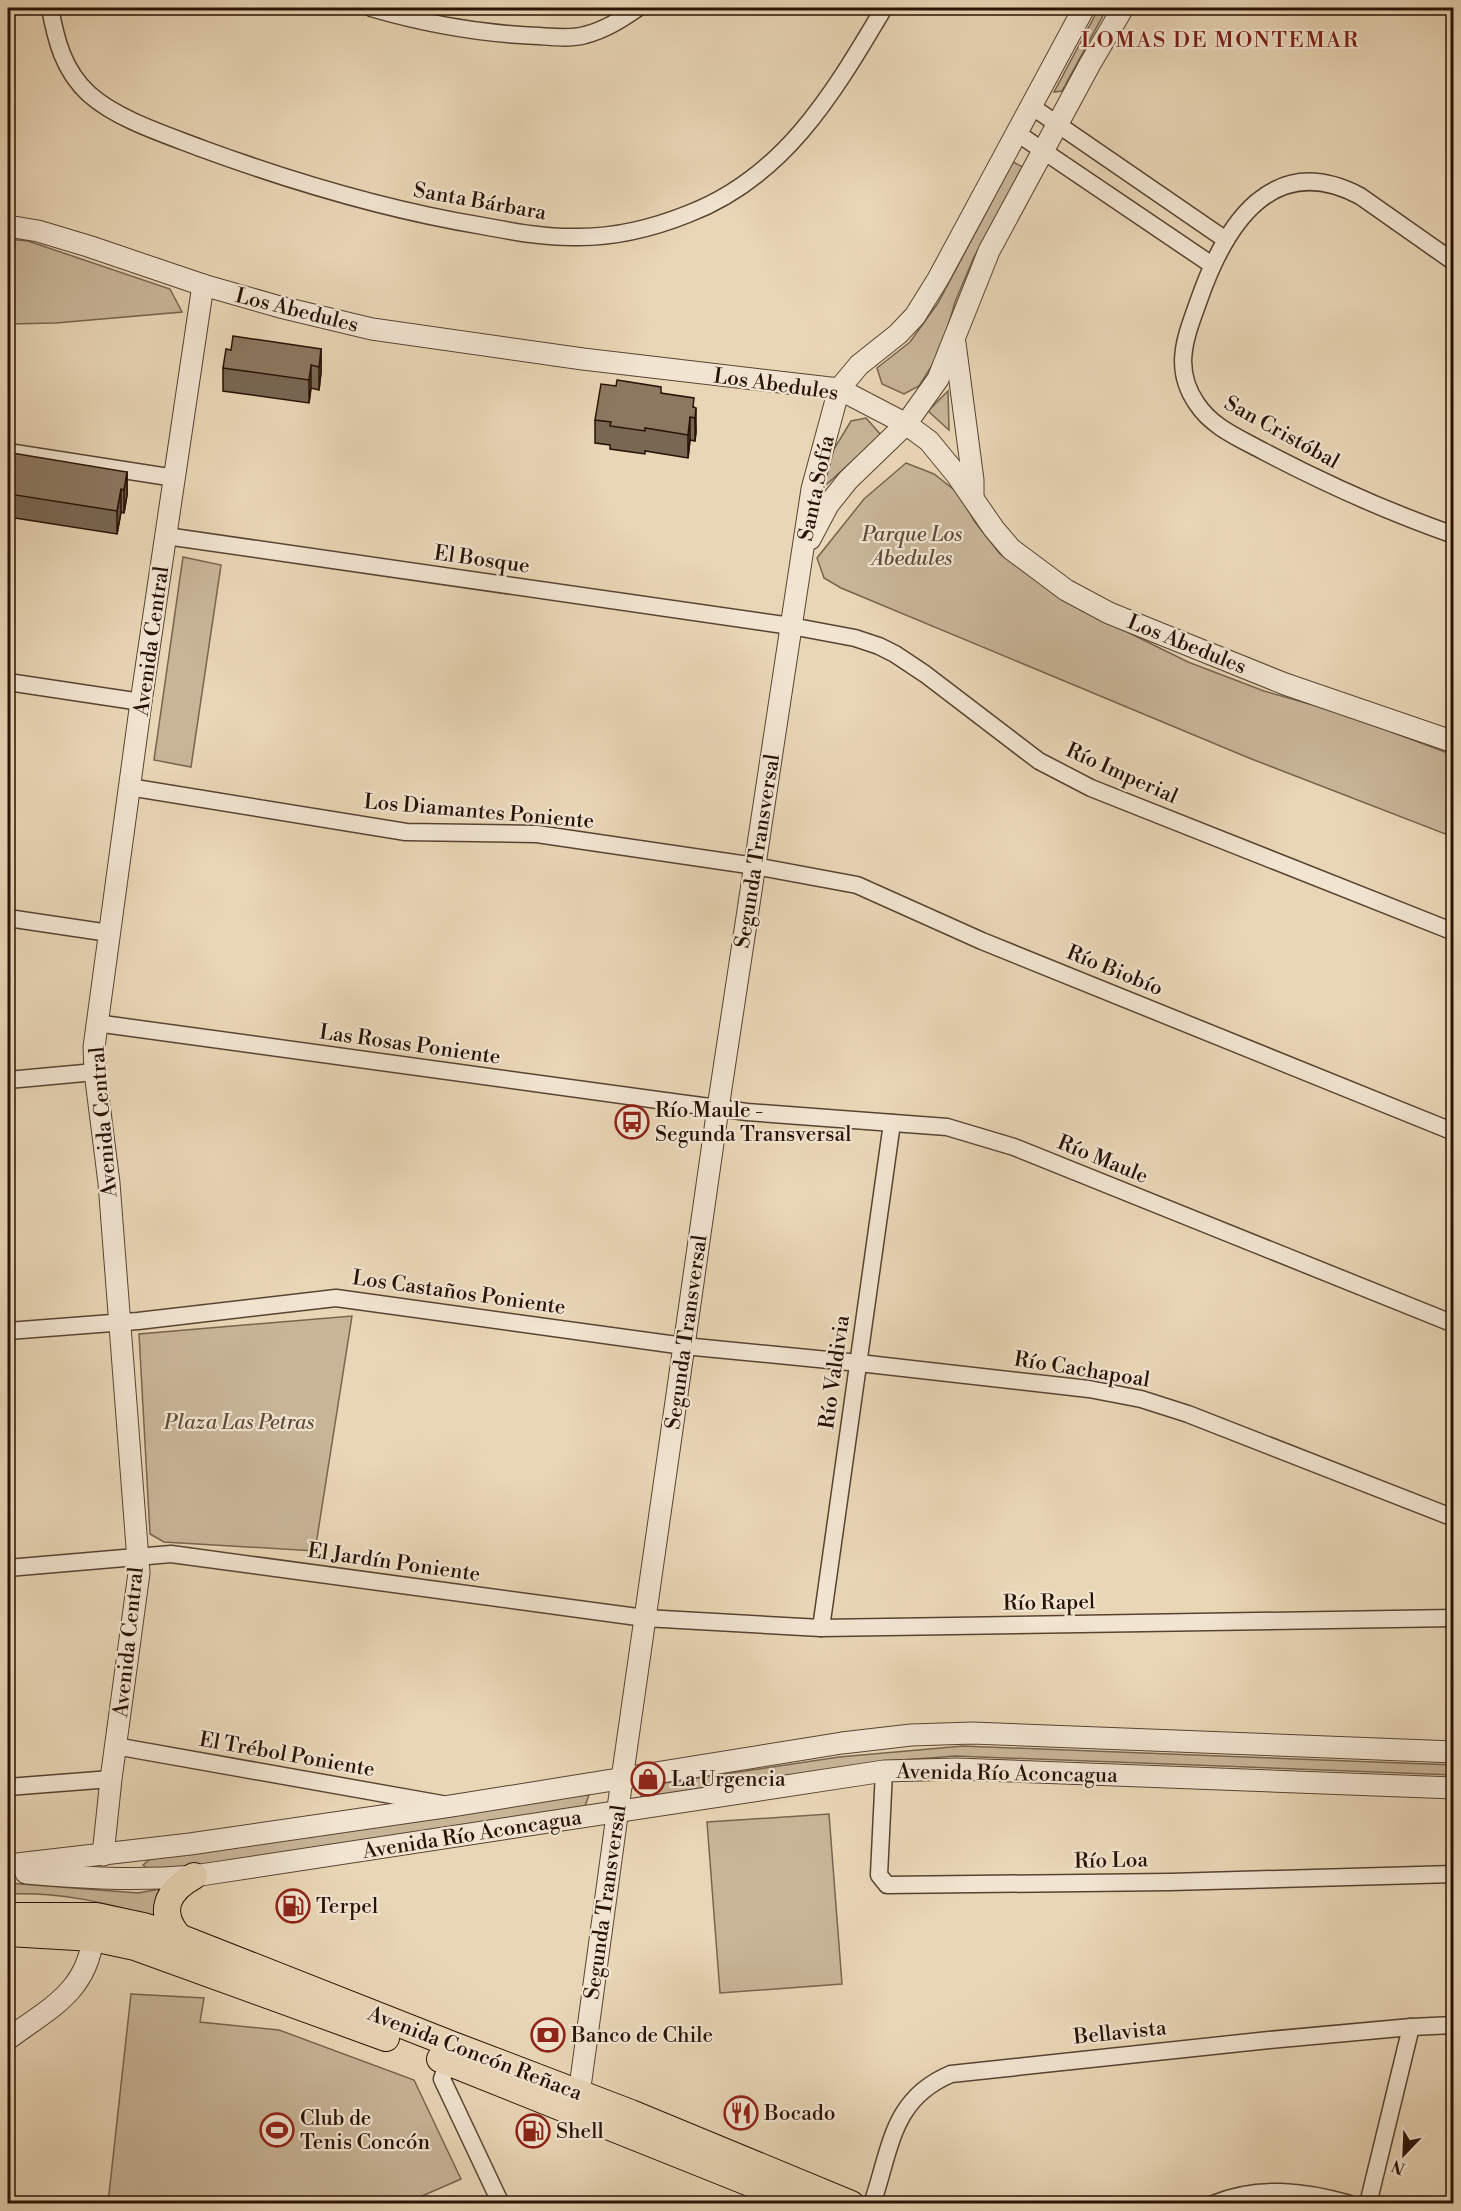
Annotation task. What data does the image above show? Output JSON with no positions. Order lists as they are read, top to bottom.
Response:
{
  "streets": {
    "main road": ["Avenida Concón Reñaca"],
    "street": [
      "Santa Bárbara",
      "Los Abedules",
      "San Cristóbal",
      "Santa Sofía",
      "El Bosque",
      "Avenida Central",
      "Río Imperial",
      "Los Diamantes Poniente",
      "Segunda Transversal",
      "Río Biobío",
      "Las Rosas Poniente",
      "Río Maule",
      "Los Castaños Poniente",
      "Río Cachapoal",
      "Río Valdivia",
      "El Jardín Poniente",
      "Río Rapel",
      "El Trébol Poniente",
      "Avenida Río Aconcagua",
      "Río Loa",
      "Bellavista"
    ]
  },
  "crossings": [
    ["Los Abedules", "Santa Sofía"],
    ["Los Abedules", "Avenida Central"],
    ["Santa Sofía", "Segunda Transversal"],
    ["El Bosque", "Avenida Central"],
    ["El Bosque", "Río Imperial"],
    ["El Bosque", "Segunda Transversal"],
    ["Avenida Central", "Los Diamantes Poniente"],
    ["Avenida Central", "Las Rosas Poniente"],
    ["Avenida Central", "Los Castaños Poniente"],
    ["Avenida Central", "El Jardín Poniente"],
    ["Avenida Central", "El Trébol Poniente"],
    ["Avenida Central", "Avenida Río Aconcagua"],
    ["Río Imperial", "Segunda Transversal"],
    ["Los Diamantes Poniente", "Segunda Transversal"],
    ["Los Diamantes Poniente", "Río Biobío"],
    ["Segunda Transversal", "Río Biobío"],
    ["Segunda Transversal", "Las Rosas Poniente"],
    ["Segunda Transversal", "Río Maule"],
    ["Segunda Transversal", "Los Castaños Poniente"],
    ["Segunda Transversal", "Río Cachapoal"],
    ["Segunda Transversal", "El Jardín Poniente"],
    ["Segunda Transversal", "Río Rapel"],
    ["Segunda Transversal", "Avenida Río Aconcagua"],
    ["Segunda Transversal", "Avenida Concón Reñaca"],
    ["Las Rosas Poniente", "Río Maule"],
    ["Río Maule", "Río Valdivia"],
    ["Los Castaños Poniente", "Río Cachapoal"],
    ["Río Cachapoal", "Río Valdivia"],
    ["Río Valdivia", "Río Rapel"],
    ["El Jardín Poniente", "Río Rapel"],
    ["El Trébol Poniente", "Avenida Río Aconcagua"],
    ["Avenida Río Aconcagua", "Río Loa"]
  ],
  "districts": ["LOMAS DE MONTEMAR"],
  "parks": ["Parque Los Abedules", "Plaza Las Petras"],
  "places": {
    "bus stop": ["Río Maule - Segunda Transversal"],
    "shop": ["La Urgencia"],
    "fuel station": ["Terpel", "Shell"],
    "bank": ["Banco de Chile"],
    "restaurant": ["Bocado"],
    "sports": ["Club de Tenis Concón"]
  },
  "north": "bottom left"
}
